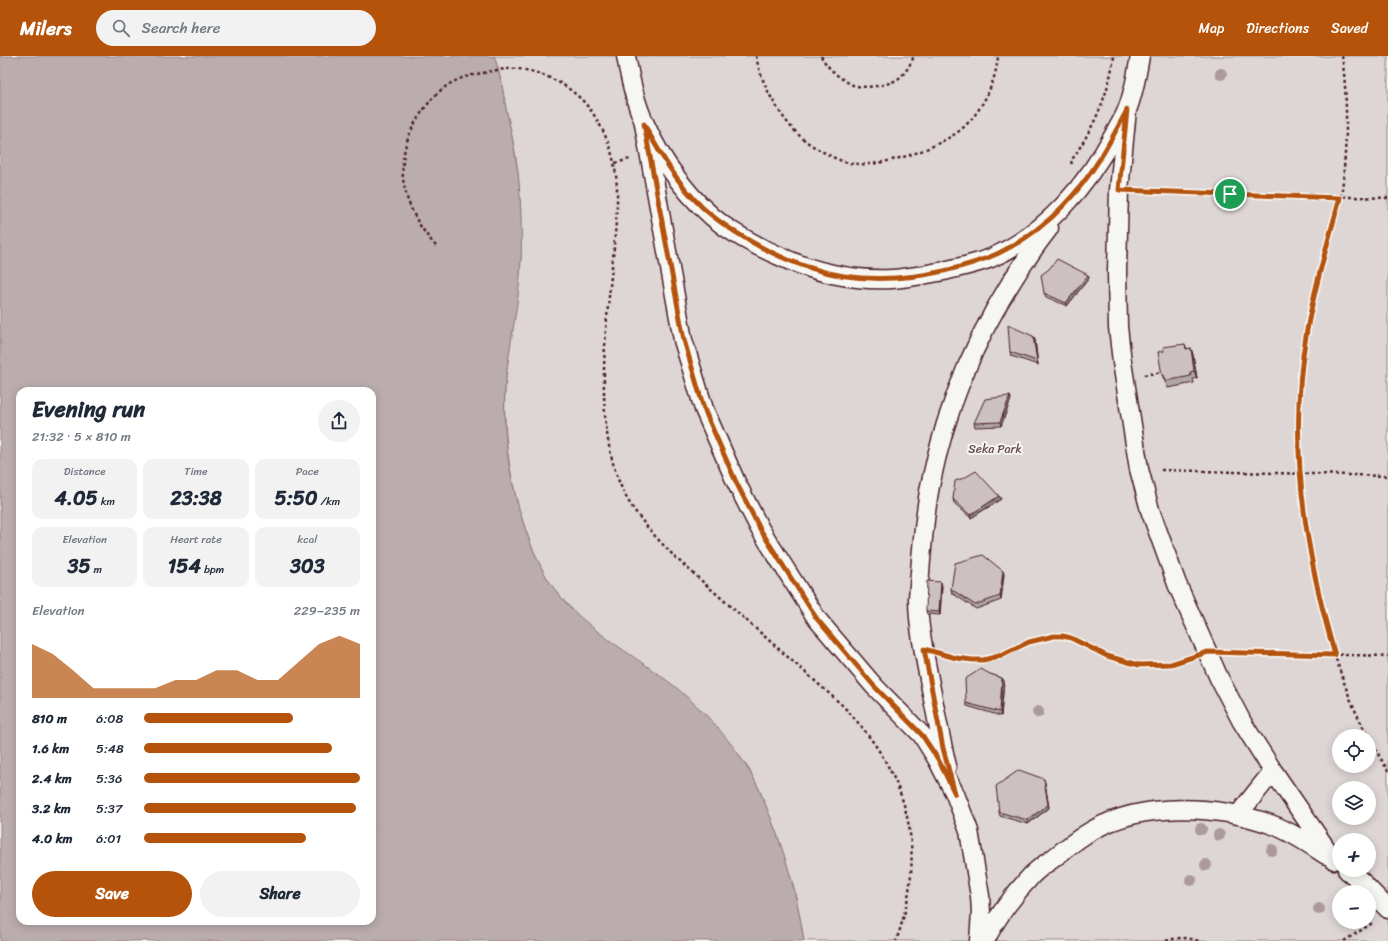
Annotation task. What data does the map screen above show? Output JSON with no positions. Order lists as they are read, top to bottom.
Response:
{
  "parks": ["Seka Park"],
  "page": {
    "header": "Milers",
    "search": "Search here",
    "nav": ["Map", "Directions", "Saved"],
    "heading": ["Evening run", "21:32 · 5 × 810 m"],
    "stats": [
      ["Distance", "4.05 km"],
      ["Time", "23:38"],
      ["Pace", "5:50 /km"],
      ["Elevation", "35 m"],
      ["Heart rate", "154 bpm"],
      ["kcal", "303"]
    ],
    "chart": ["Elevation", "229–235 m"],
    "list": [
      {
        "name": "810 m",
        "note": "6:08"
      },
      {
        "name": "1.6 km",
        "note": "5:48"
      },
      {
        "name": "2.4 km",
        "note": "5:36"
      },
      {
        "name": "3.2 km",
        "note": "5:37"
      },
      {
        "name": "4.0 km",
        "note": "6:01"
      }
    ],
    "map_buttons": ["+", "−"],
    "buttons": ["Save", "Share"]
  }
}
